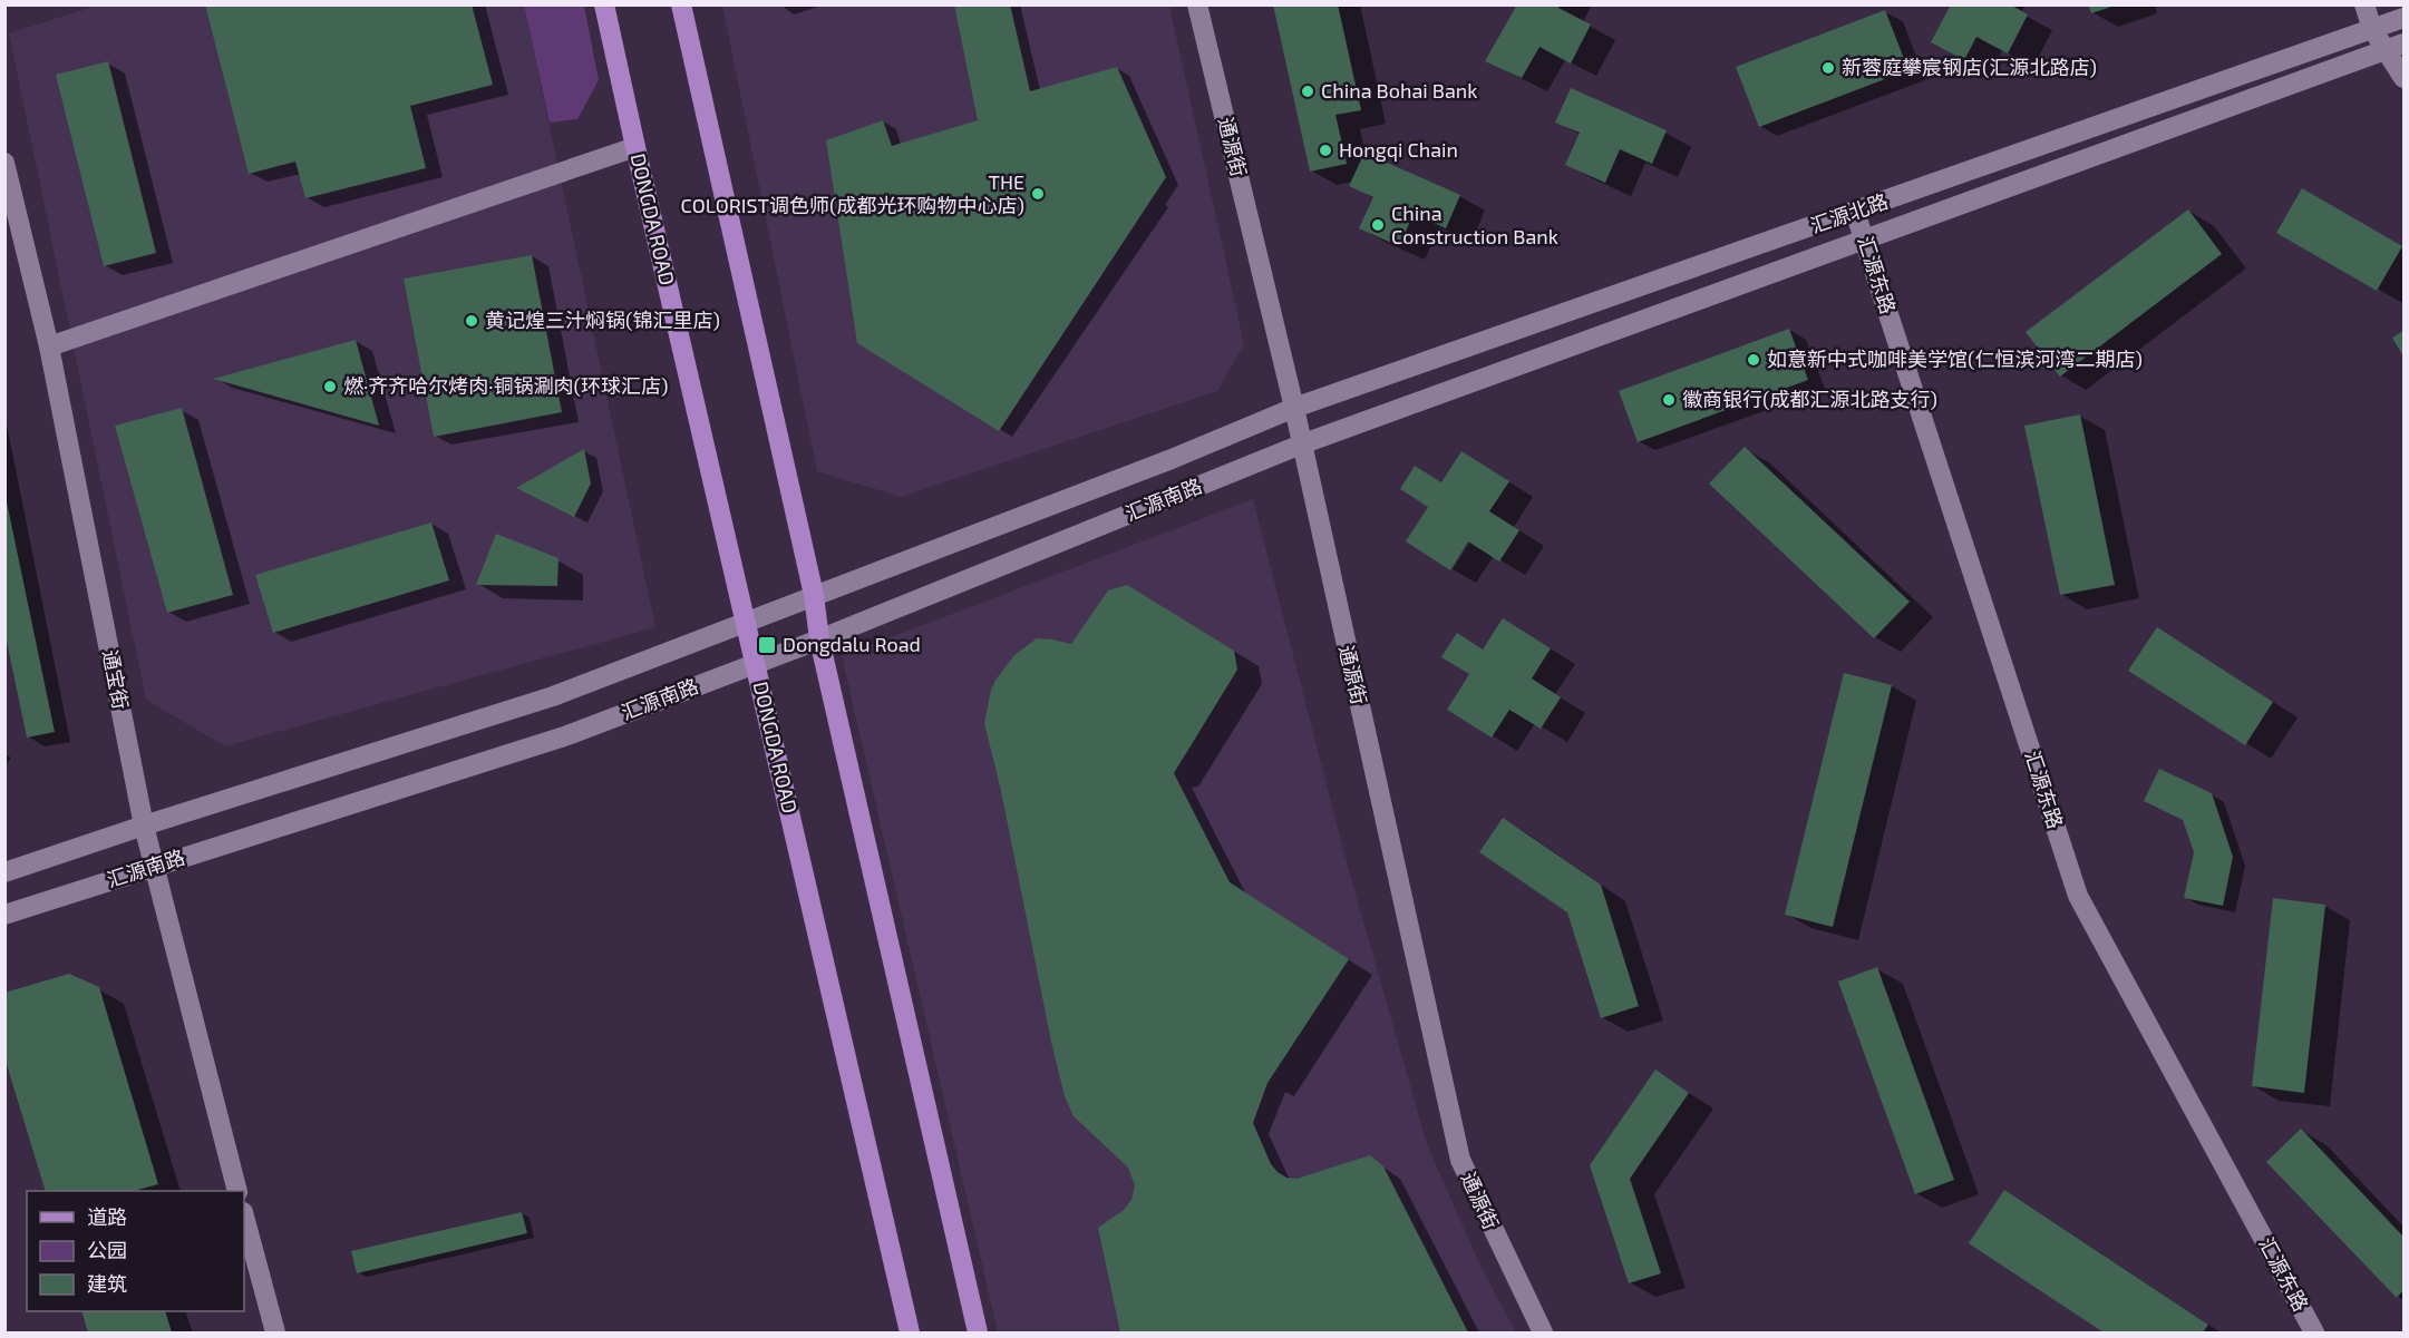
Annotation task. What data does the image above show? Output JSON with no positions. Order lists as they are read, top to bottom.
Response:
{
  "streets": {
    "main road": ["DONGDA ROAD"],
    "street": [
      "通源街",
      "汇源北路",
      "汇源东路",
      "汇源南路",
      "通宝街"
    ]
  },
  "crossings": [
    ["通源街", "汇源北路"],
    ["通源街", "汇源南路"],
    ["汇源北路", "汇源东路"],
    ["汇源北路", "汇源南路"],
    ["DONGDA ROAD", "汇源南路"],
    ["汇源南路", "通宝街"]
  ],
  "places": {
    "other": [
      "新蓉庭攀宸钢店(汇源北路店)",
      "China Bohai Bank",
      "Hongqi Chain",
      "THE COLORIST调色师(成都光环购物中心店)",
      "China Construction Bank",
      "黄记煌三汁焖锅(锦汇里店)",
      "如意新中式咖啡美学馆(仁恒滨河湾二期店)",
      "燃·齐齐哈尔烤肉·铜锅涮肉(环球汇店)",
      "徽商银行(成都汇源北路支行)"
    ],
    "transit": ["Dongdalu Road"]
  },
  "legend": ["道路", "公园", "建筑"]
}
